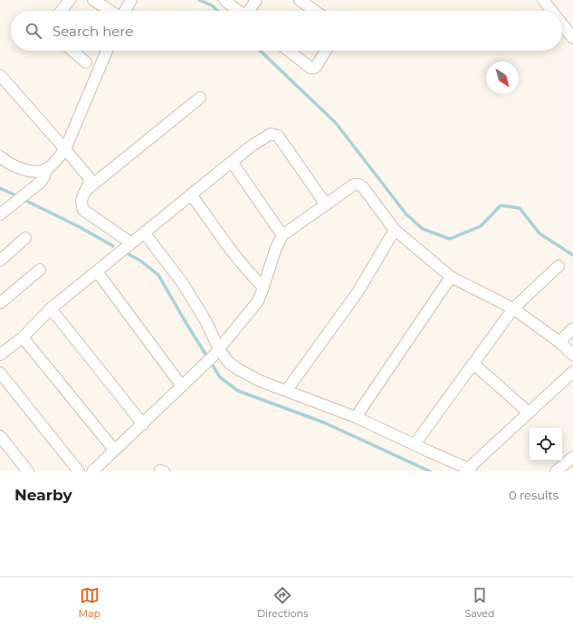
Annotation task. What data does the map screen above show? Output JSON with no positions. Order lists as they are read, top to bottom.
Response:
{
  "north": "bottom right",
  "page": {
    "search": "Search here",
    "heading": ["Nearby", "0 results"],
    "nav": ["Map", "Directions", "Saved"]
  }
}
